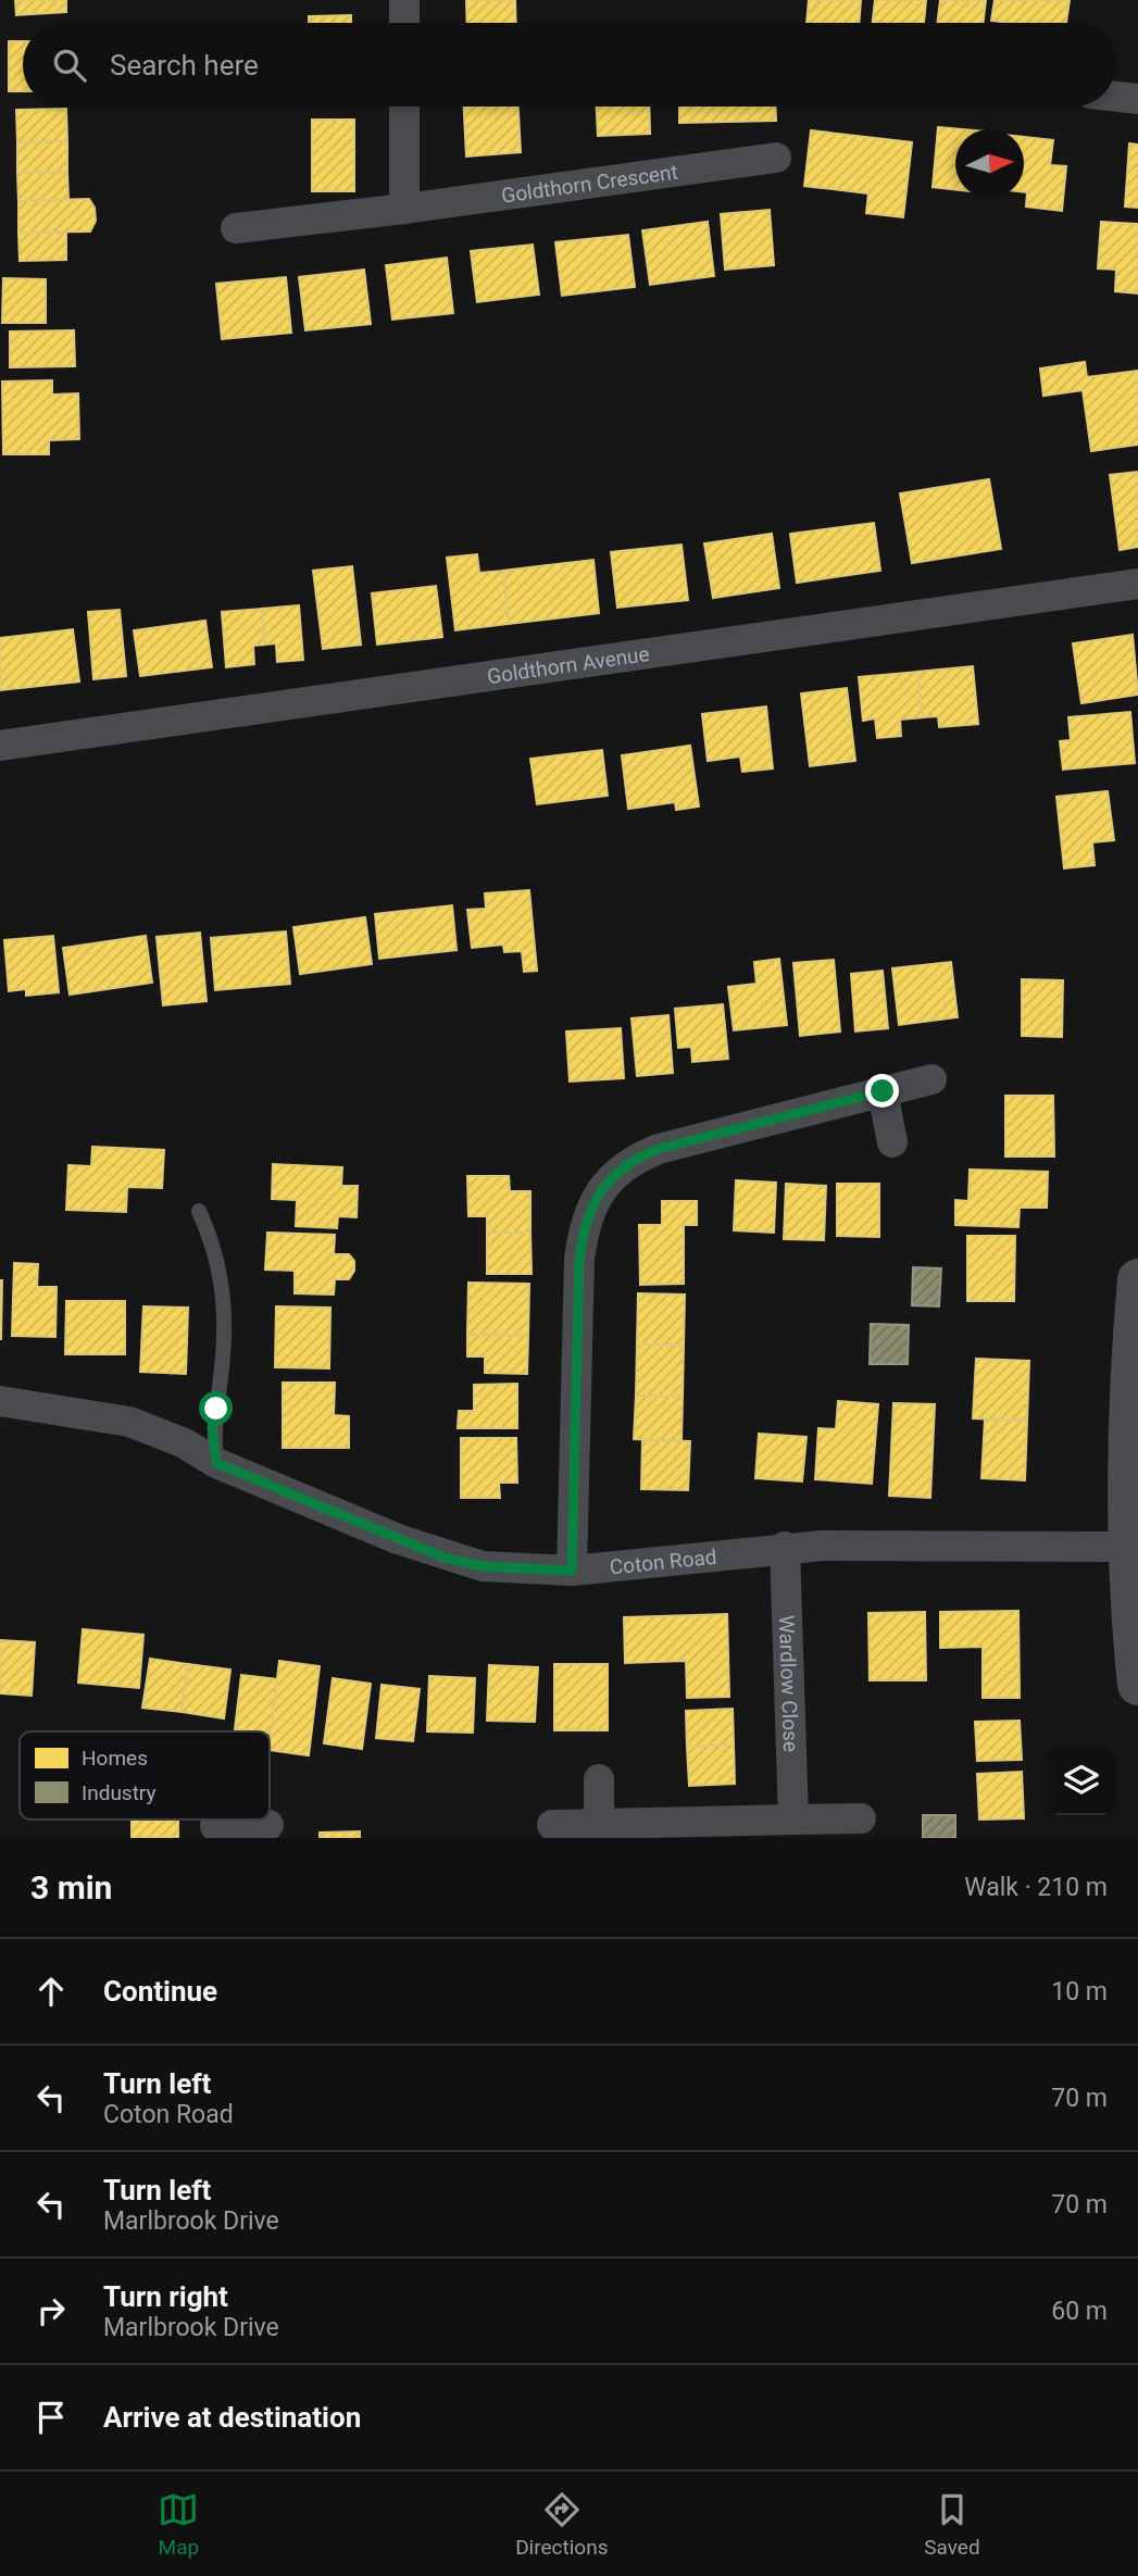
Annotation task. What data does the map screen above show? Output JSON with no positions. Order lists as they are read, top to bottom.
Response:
{
  "streets": {
    "street": [
      "Goldthorn Crescent",
      "Goldthorn Avenue",
      "Coton Road",
      "Wardlow Close"
    ]
  },
  "crossings": [
    ["Coton Road", "Wardlow Close"]
  ],
  "legend": ["Homes", "Industry"],
  "north": "right",
  "page": {
    "search": "Search here",
    "heading": ["3 min", "Walk · 210 m"],
    "list": [
      ["Continue", "10 m"],
      ["Turn left", "Coton Road", "70 m"],
      ["Turn left", "Marlbrook Drive", "70 m"],
      ["Turn right", "Marlbrook Drive", "60 m"],
      "Arrive at destination"
    ],
    "nav": ["Map", "Directions", "Saved"]
  }
}
